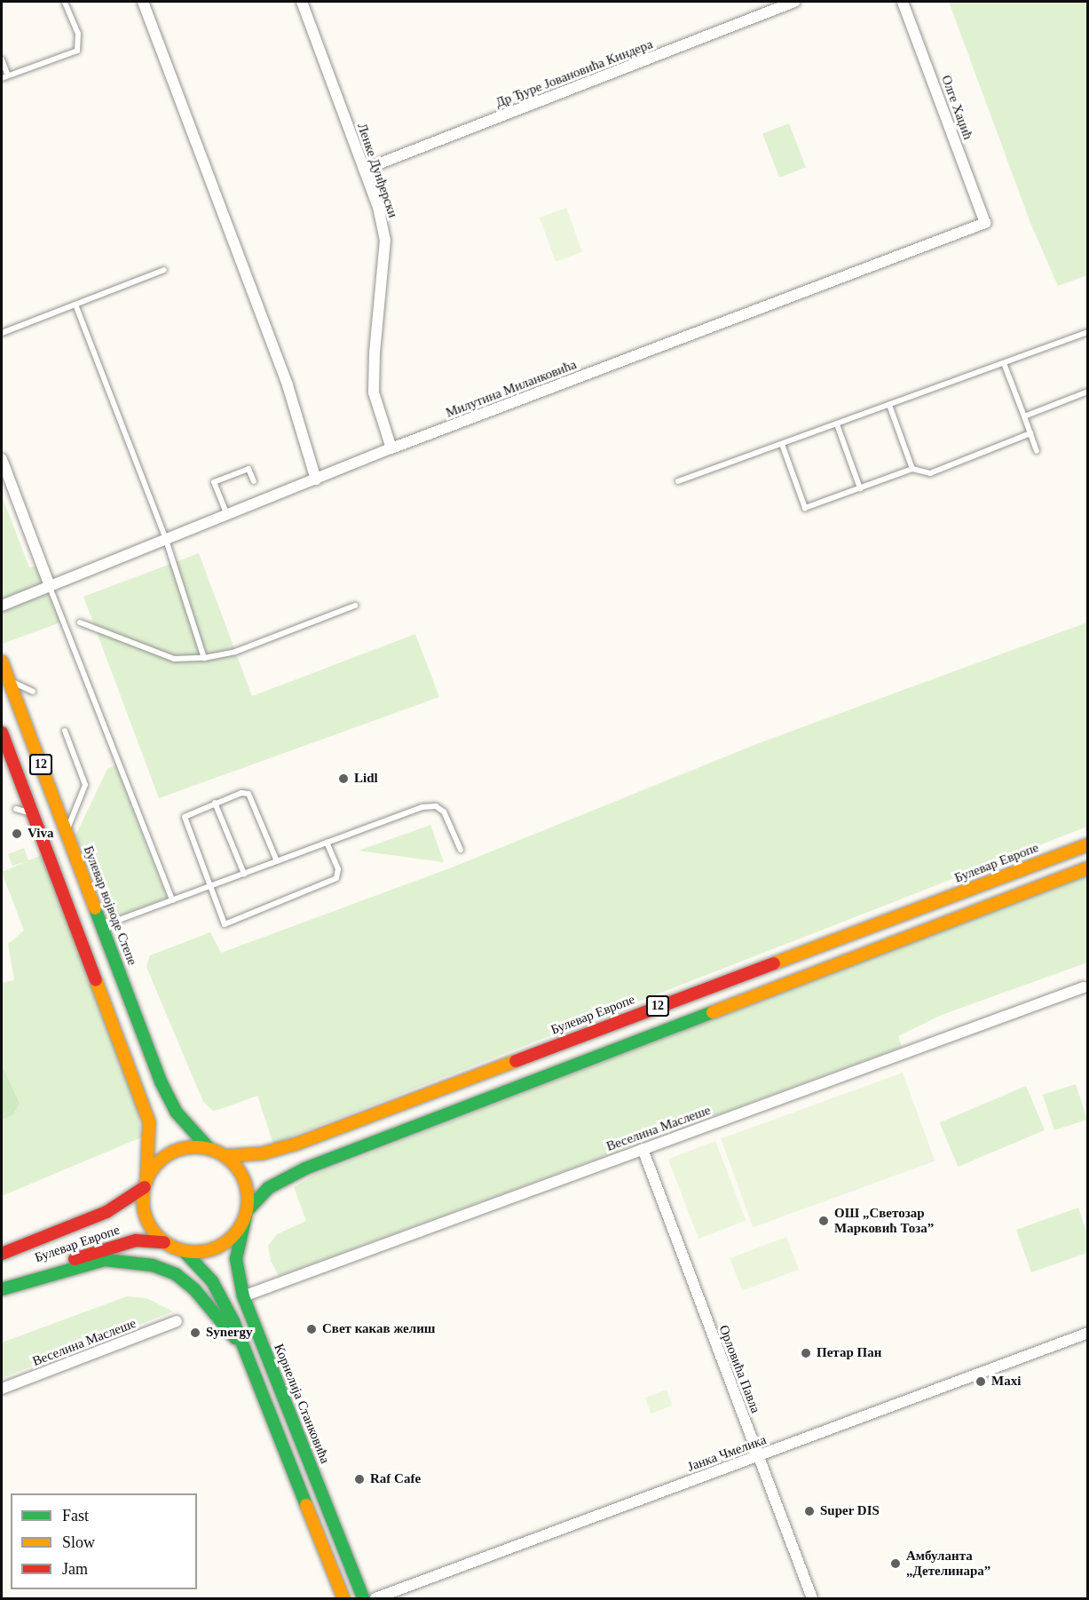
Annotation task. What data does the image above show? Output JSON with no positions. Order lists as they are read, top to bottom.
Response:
{
  "streets": {
    "main road": [
      "12",
      "Булевар Европе",
      "Булевар војводе Степе",
      "Корнелија Станковића"
    ],
    "street": [
      "Др Ђуре Јовановића Киндера",
      "Олге Хаџић",
      "Ленке Дунђерски",
      "Милутина Миланковића",
      "Веселина Маслеше",
      "Орловића Павла",
      "Јанка Чмелика"
    ]
  },
  "crossings": [
    ["Др Ђуре Јовановића Киндера", "Ленке Дунђерски"],
    ["Олге Хаџић", "Милутина Миланковића"],
    ["Ленке Дунђерски", "Милутина Миланковића"],
    ["12", "Булевар Европе"],
    ["12", "Булевар војводе Степе"],
    ["12", "Корнелија Станковића"],
    ["Булевар Европе", "Булевар војводе Степе"],
    ["Булевар Европе", "Корнелија Станковића"],
    ["Булевар војводе Степе", "Корнелија Станковића"],
    ["Веселина Маслеше", "Орловића Павла"],
    ["Веселина Маслеше", "Корнелија Станковића"],
    ["Орловића Павла", "Јанка Чмелика"]
  ],
  "places": [
    "Lidl",
    "Viva",
    "ОШ „Светозар Марковић Тоза”",
    "Свет какав желиш",
    "Synergy",
    "Петар Пан",
    "Maxi",
    "Raf Cafe",
    "Super DIS",
    "Амбуланта „Детелинара”"
  ],
  "legend": ["Fast", "Slow", "Jam"]
}
